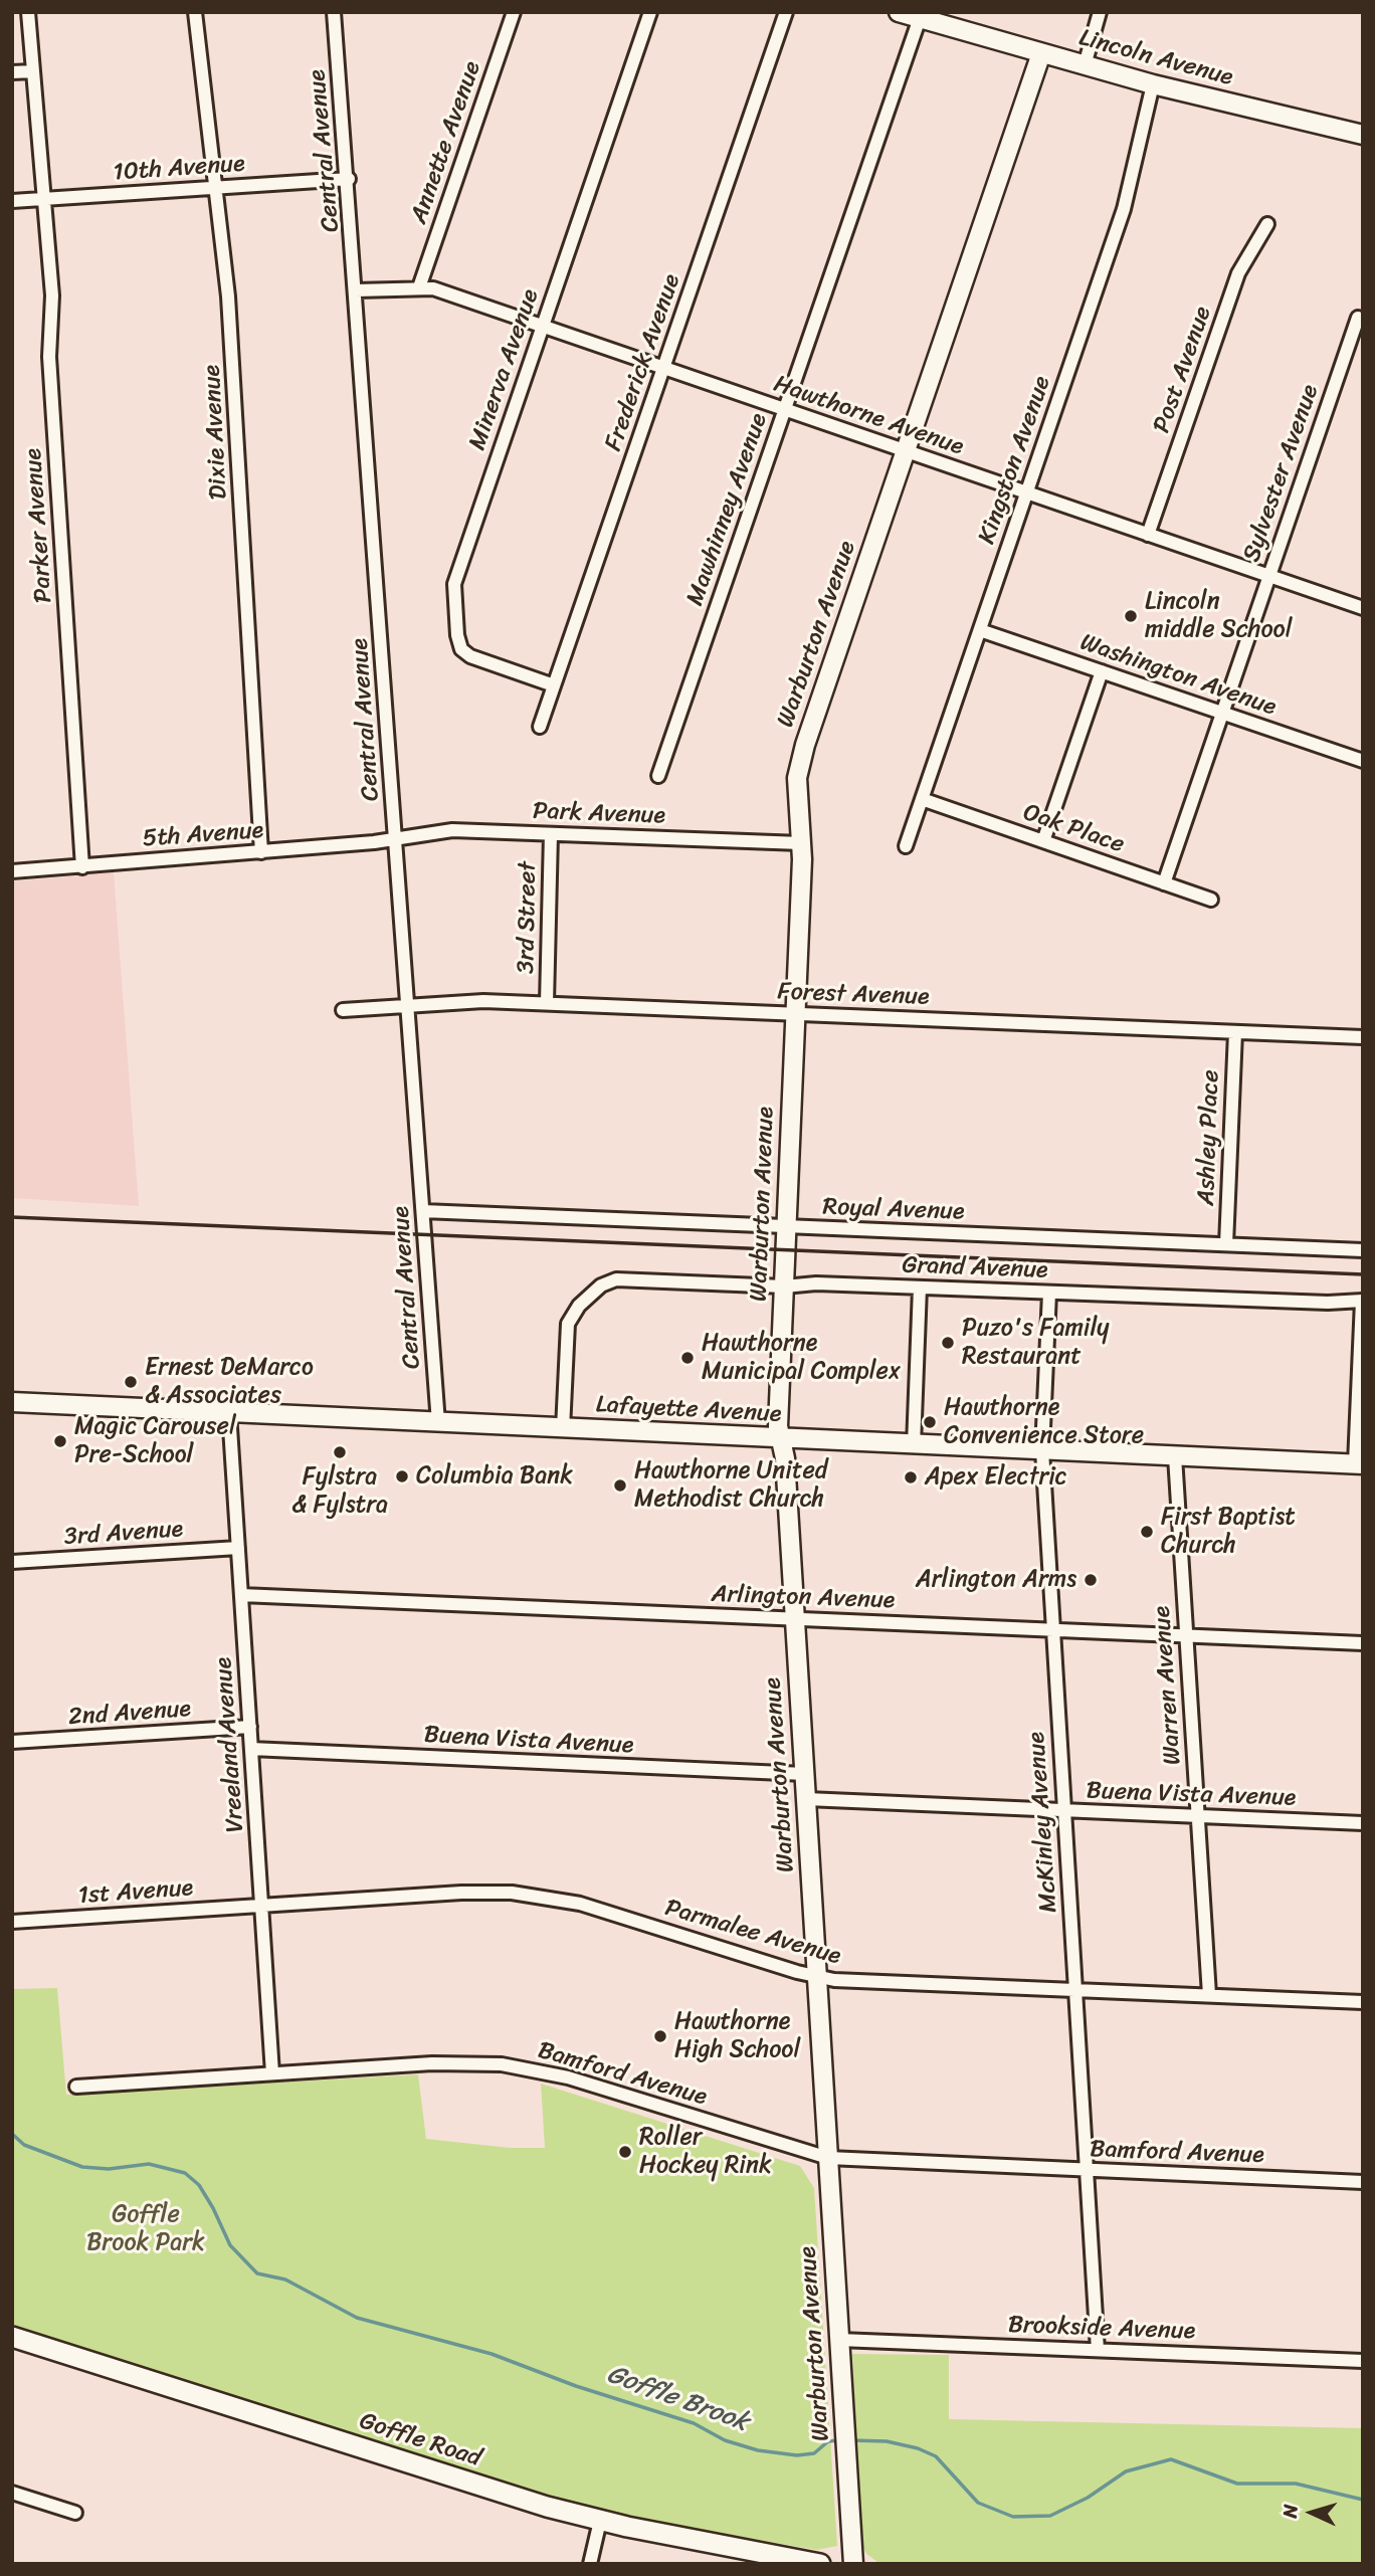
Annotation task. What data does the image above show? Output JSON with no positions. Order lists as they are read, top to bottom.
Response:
{
  "streets": {
    "main road": ["Goffle Road"],
    "street": [
      "Lincoln Avenue",
      "Annette Avenue",
      "Central Avenue",
      "10th Avenue",
      "Frederick Avenue",
      "Minerva Avenue",
      "Post Avenue",
      "Hawthorne Avenue",
      "Dixie Avenue",
      "Kingston Avenue",
      "Sylvester Avenue",
      "Mawhinney Avenue",
      "Parker Avenue",
      "Warburton Avenue",
      "Washington Avenue",
      "Park Avenue",
      "Oak Place",
      "5th Avenue",
      "3rd Street",
      "Forest Avenue",
      "Ashley Place",
      "Royal Avenue",
      "Grand Avenue",
      "Lafayette Avenue",
      "3rd Avenue",
      "Arlington Avenue",
      "Warren Avenue",
      "2nd Avenue",
      "Buena Vista Avenue",
      "Vreeland Avenue",
      "McKinley Avenue",
      "1st Avenue",
      "Parmalee Avenue",
      "Bamford Avenue",
      "Brookside Avenue"
    ]
  },
  "crossings": [
    ["Lincoln Avenue", "Kingston Avenue"],
    ["Lincoln Avenue", "Mawhinney Avenue"],
    ["Lincoln Avenue", "Warburton Avenue"],
    ["Annette Avenue", "Hawthorne Avenue"],
    ["Central Avenue", "10th Avenue"],
    ["Central Avenue", "Hawthorne Avenue"],
    ["Central Avenue", "Park Avenue"],
    ["Central Avenue", "5th Avenue"],
    ["Central Avenue", "Forest Avenue"],
    ["Central Avenue", "Royal Avenue"],
    ["Central Avenue", "Lafayette Avenue"],
    ["10th Avenue", "Dixie Avenue"],
    ["10th Avenue", "Parker Avenue"],
    ["Frederick Avenue", "Minerva Avenue"],
    ["Frederick Avenue", "Hawthorne Avenue"],
    ["Minerva Avenue", "Hawthorne Avenue"],
    ["Post Avenue", "Hawthorne Avenue"],
    ["Hawthorne Avenue", "Kingston Avenue"],
    ["Hawthorne Avenue", "Sylvester Avenue"],
    ["Hawthorne Avenue", "Mawhinney Avenue"],
    ["Hawthorne Avenue", "Warburton Avenue"],
    ["Dixie Avenue", "5th Avenue"],
    ["Kingston Avenue", "Washington Avenue"],
    ["Kingston Avenue", "Oak Place"],
    ["Sylvester Avenue", "Washington Avenue"],
    ["Sylvester Avenue", "Oak Place"],
    ["Parker Avenue", "5th Avenue"],
    ["Warburton Avenue", "Park Avenue"],
    ["Warburton Avenue", "Forest Avenue"],
    ["Warburton Avenue", "Royal Avenue"],
    ["Warburton Avenue", "Grand Avenue"],
    ["Warburton Avenue", "Lafayette Avenue"],
    ["Warburton Avenue", "Arlington Avenue"],
    ["Warburton Avenue", "Buena Vista Avenue"],
    ["Warburton Avenue", "Parmalee Avenue"],
    ["Warburton Avenue", "Bamford Avenue"],
    ["Warburton Avenue", "Brookside Avenue"],
    ["Park Avenue", "5th Avenue"],
    ["Park Avenue", "3rd Street"],
    ["3rd Street", "Forest Avenue"],
    ["Forest Avenue", "Ashley Place"],
    ["Ashley Place", "Royal Avenue"],
    ["Grand Avenue", "Lafayette Avenue"],
    ["Grand Avenue", "McKinley Avenue"],
    ["Lafayette Avenue", "Warren Avenue"],
    ["Lafayette Avenue", "Vreeland Avenue"],
    ["Lafayette Avenue", "McKinley Avenue"],
    ["3rd Avenue", "Vreeland Avenue"],
    ["Arlington Avenue", "Warren Avenue"],
    ["Arlington Avenue", "Vreeland Avenue"],
    ["Arlington Avenue", "McKinley Avenue"],
    ["Warren Avenue", "Buena Vista Avenue"],
    ["Warren Avenue", "Parmalee Avenue"],
    ["2nd Avenue", "Vreeland Avenue"],
    ["Buena Vista Avenue", "Vreeland Avenue"],
    ["Buena Vista Avenue", "McKinley Avenue"],
    ["Vreeland Avenue", "1st Avenue"],
    ["Vreeland Avenue", "Parmalee Avenue"],
    ["Vreeland Avenue", "Bamford Avenue"],
    ["McKinley Avenue", "Parmalee Avenue"],
    ["McKinley Avenue", "Bamford Avenue"],
    ["McKinley Avenue", "Brookside Avenue"],
    ["1st Avenue", "Parmalee Avenue"]
  ],
  "water": ["Goffle Brook"],
  "parks": ["Goffle Brook Park"],
  "places": [
    "Lincoln middle School",
    "Puzo's Family Restaurant",
    "Hawthorne Municipal Complex",
    "Ernest DeMarco & Associates",
    "Hawthorne Convenience Store",
    "Magic Carousel Pre-School",
    "Fylstra & Fylstra",
    "Columbia Bank",
    "Apex Electric",
    "Hawthorne United Methodist Church",
    "First Baptist Church",
    "Arlington Arms",
    "Hawthorne High School",
    "Roller Hockey Rink"
  ],
  "north": "left"
}
